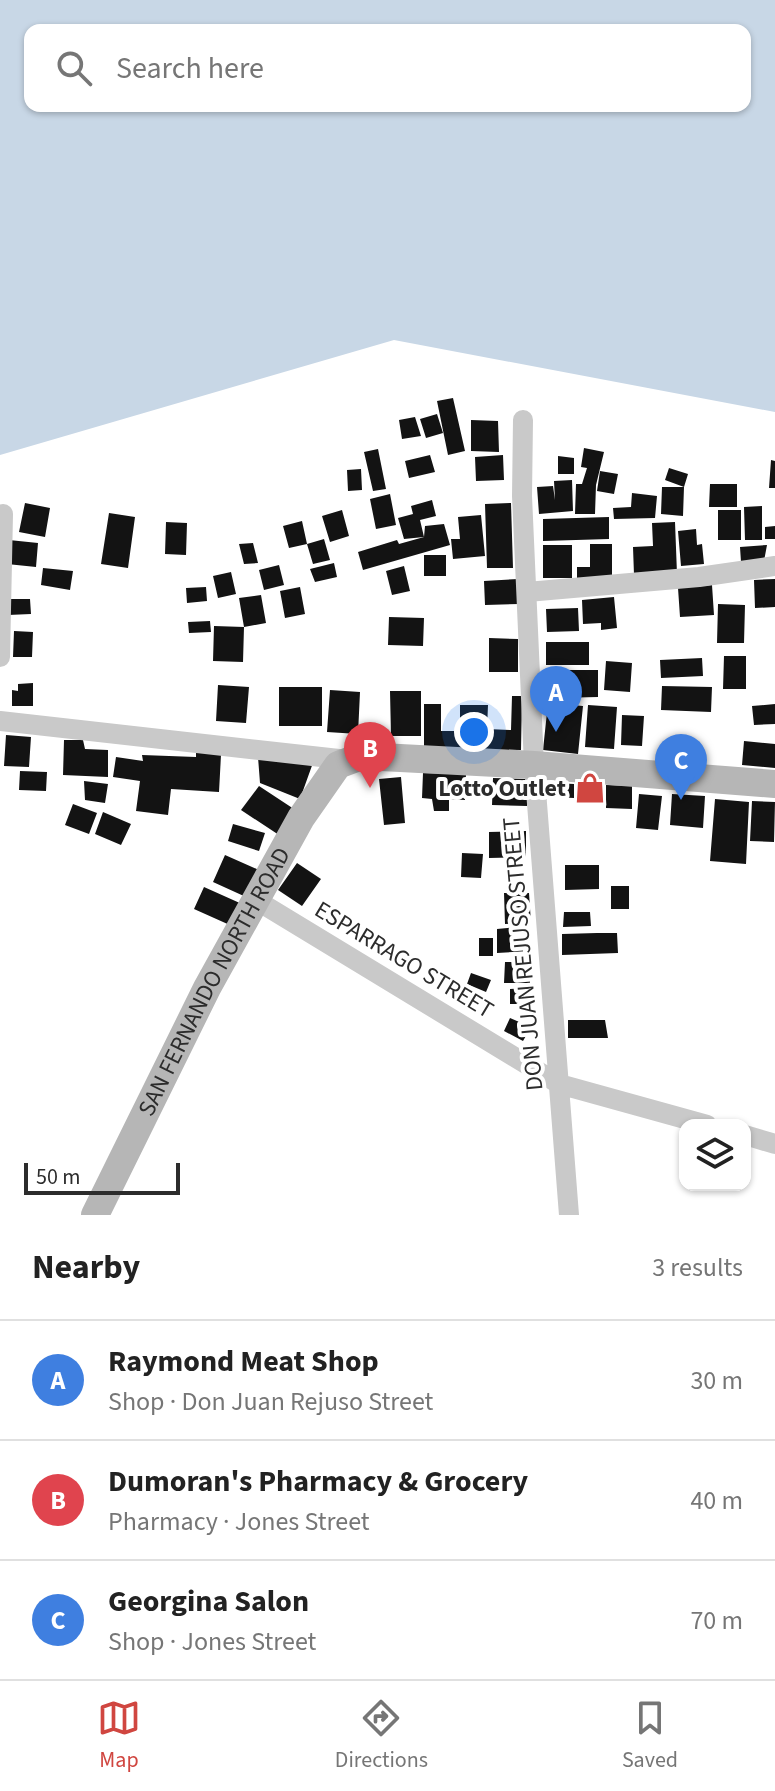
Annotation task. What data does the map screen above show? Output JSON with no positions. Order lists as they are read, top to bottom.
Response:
{
  "streets": {
    "main road": ["SAN FERNANDO NORTH ROAD"],
    "street": ["DON JUAN REJUSO STREET", "ESPARRAGO STREET"]
  },
  "crossings": [
    ["DON JUAN REJUSO STREET", "ESPARRAGO STREET"],
    ["ESPARRAGO STREET", "SAN FERNANDO NORTH ROAD"]
  ],
  "places": {
    "shop": ["Lotto Outlet"]
  },
  "scale_bar": "50 m",
  "page": {
    "search": "Search here",
    "pins": ["A", "B", "C"],
    "scale": "50 m",
    "heading": ["Nearby", "3 results"],
    "list": [
      {
        "mark": "A",
        "name": "Raymond Meat Shop",
        "note": "Shop · Don Juan Rejuso Street",
        "value": "30 m"
      },
      {
        "mark": "B",
        "name": "Dumoran's Pharmacy & Grocery",
        "note": "Pharmacy · Jones Street",
        "value": "40 m"
      },
      {
        "mark": "C",
        "name": "Georgina Salon",
        "note": "Shop · Jones Street",
        "value": "70 m"
      }
    ],
    "nav": ["Map", "Directions", "Saved"]
  }
}
